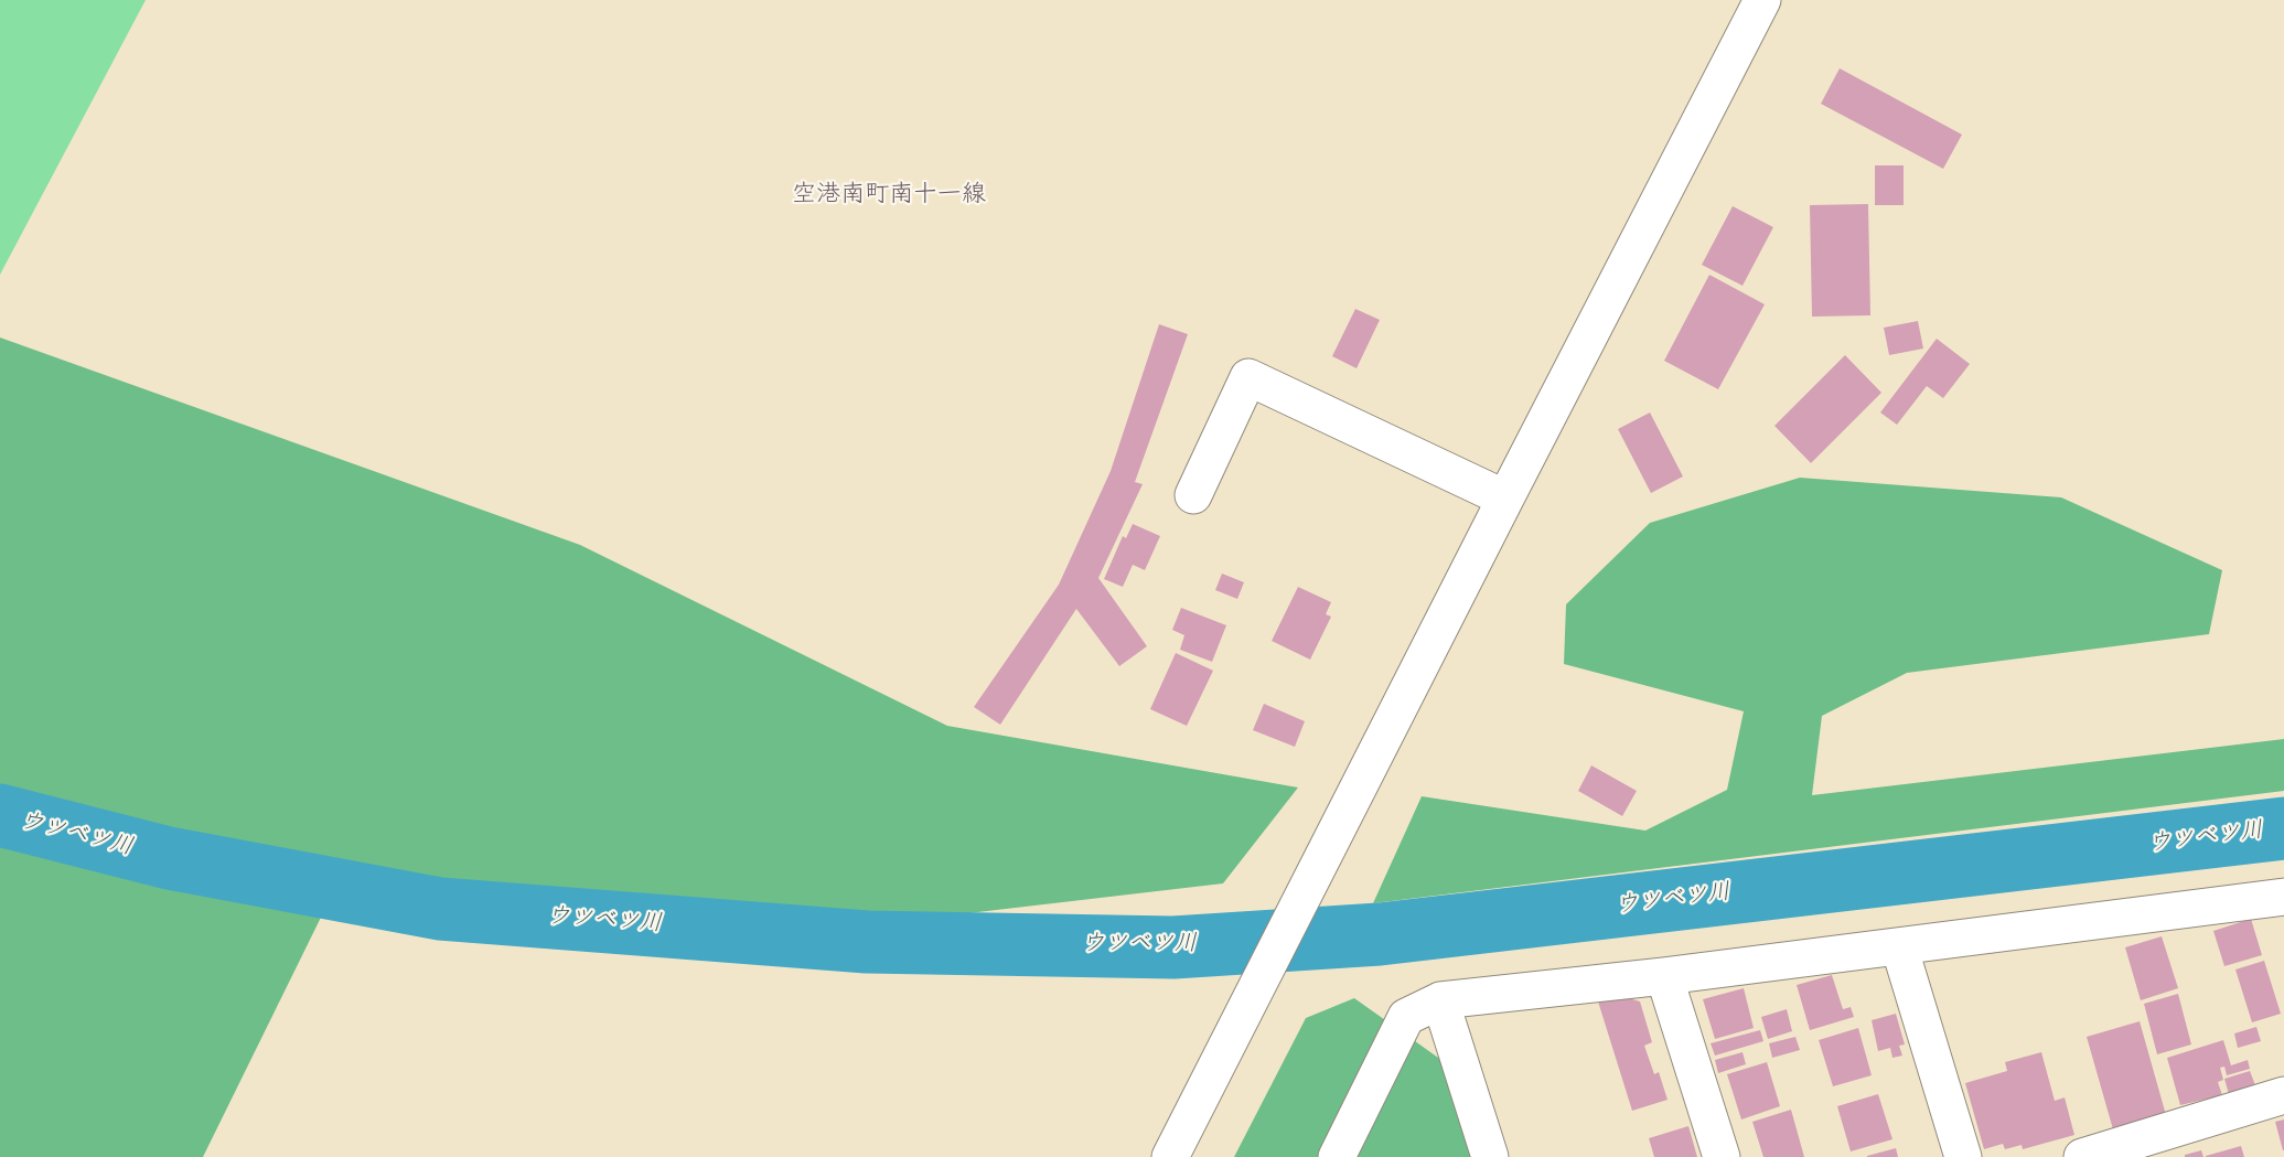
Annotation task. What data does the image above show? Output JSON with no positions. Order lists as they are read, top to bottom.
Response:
{
  "districts": ["空港南町南十一線"],
  "water": ["ウツベツ川"]
}
